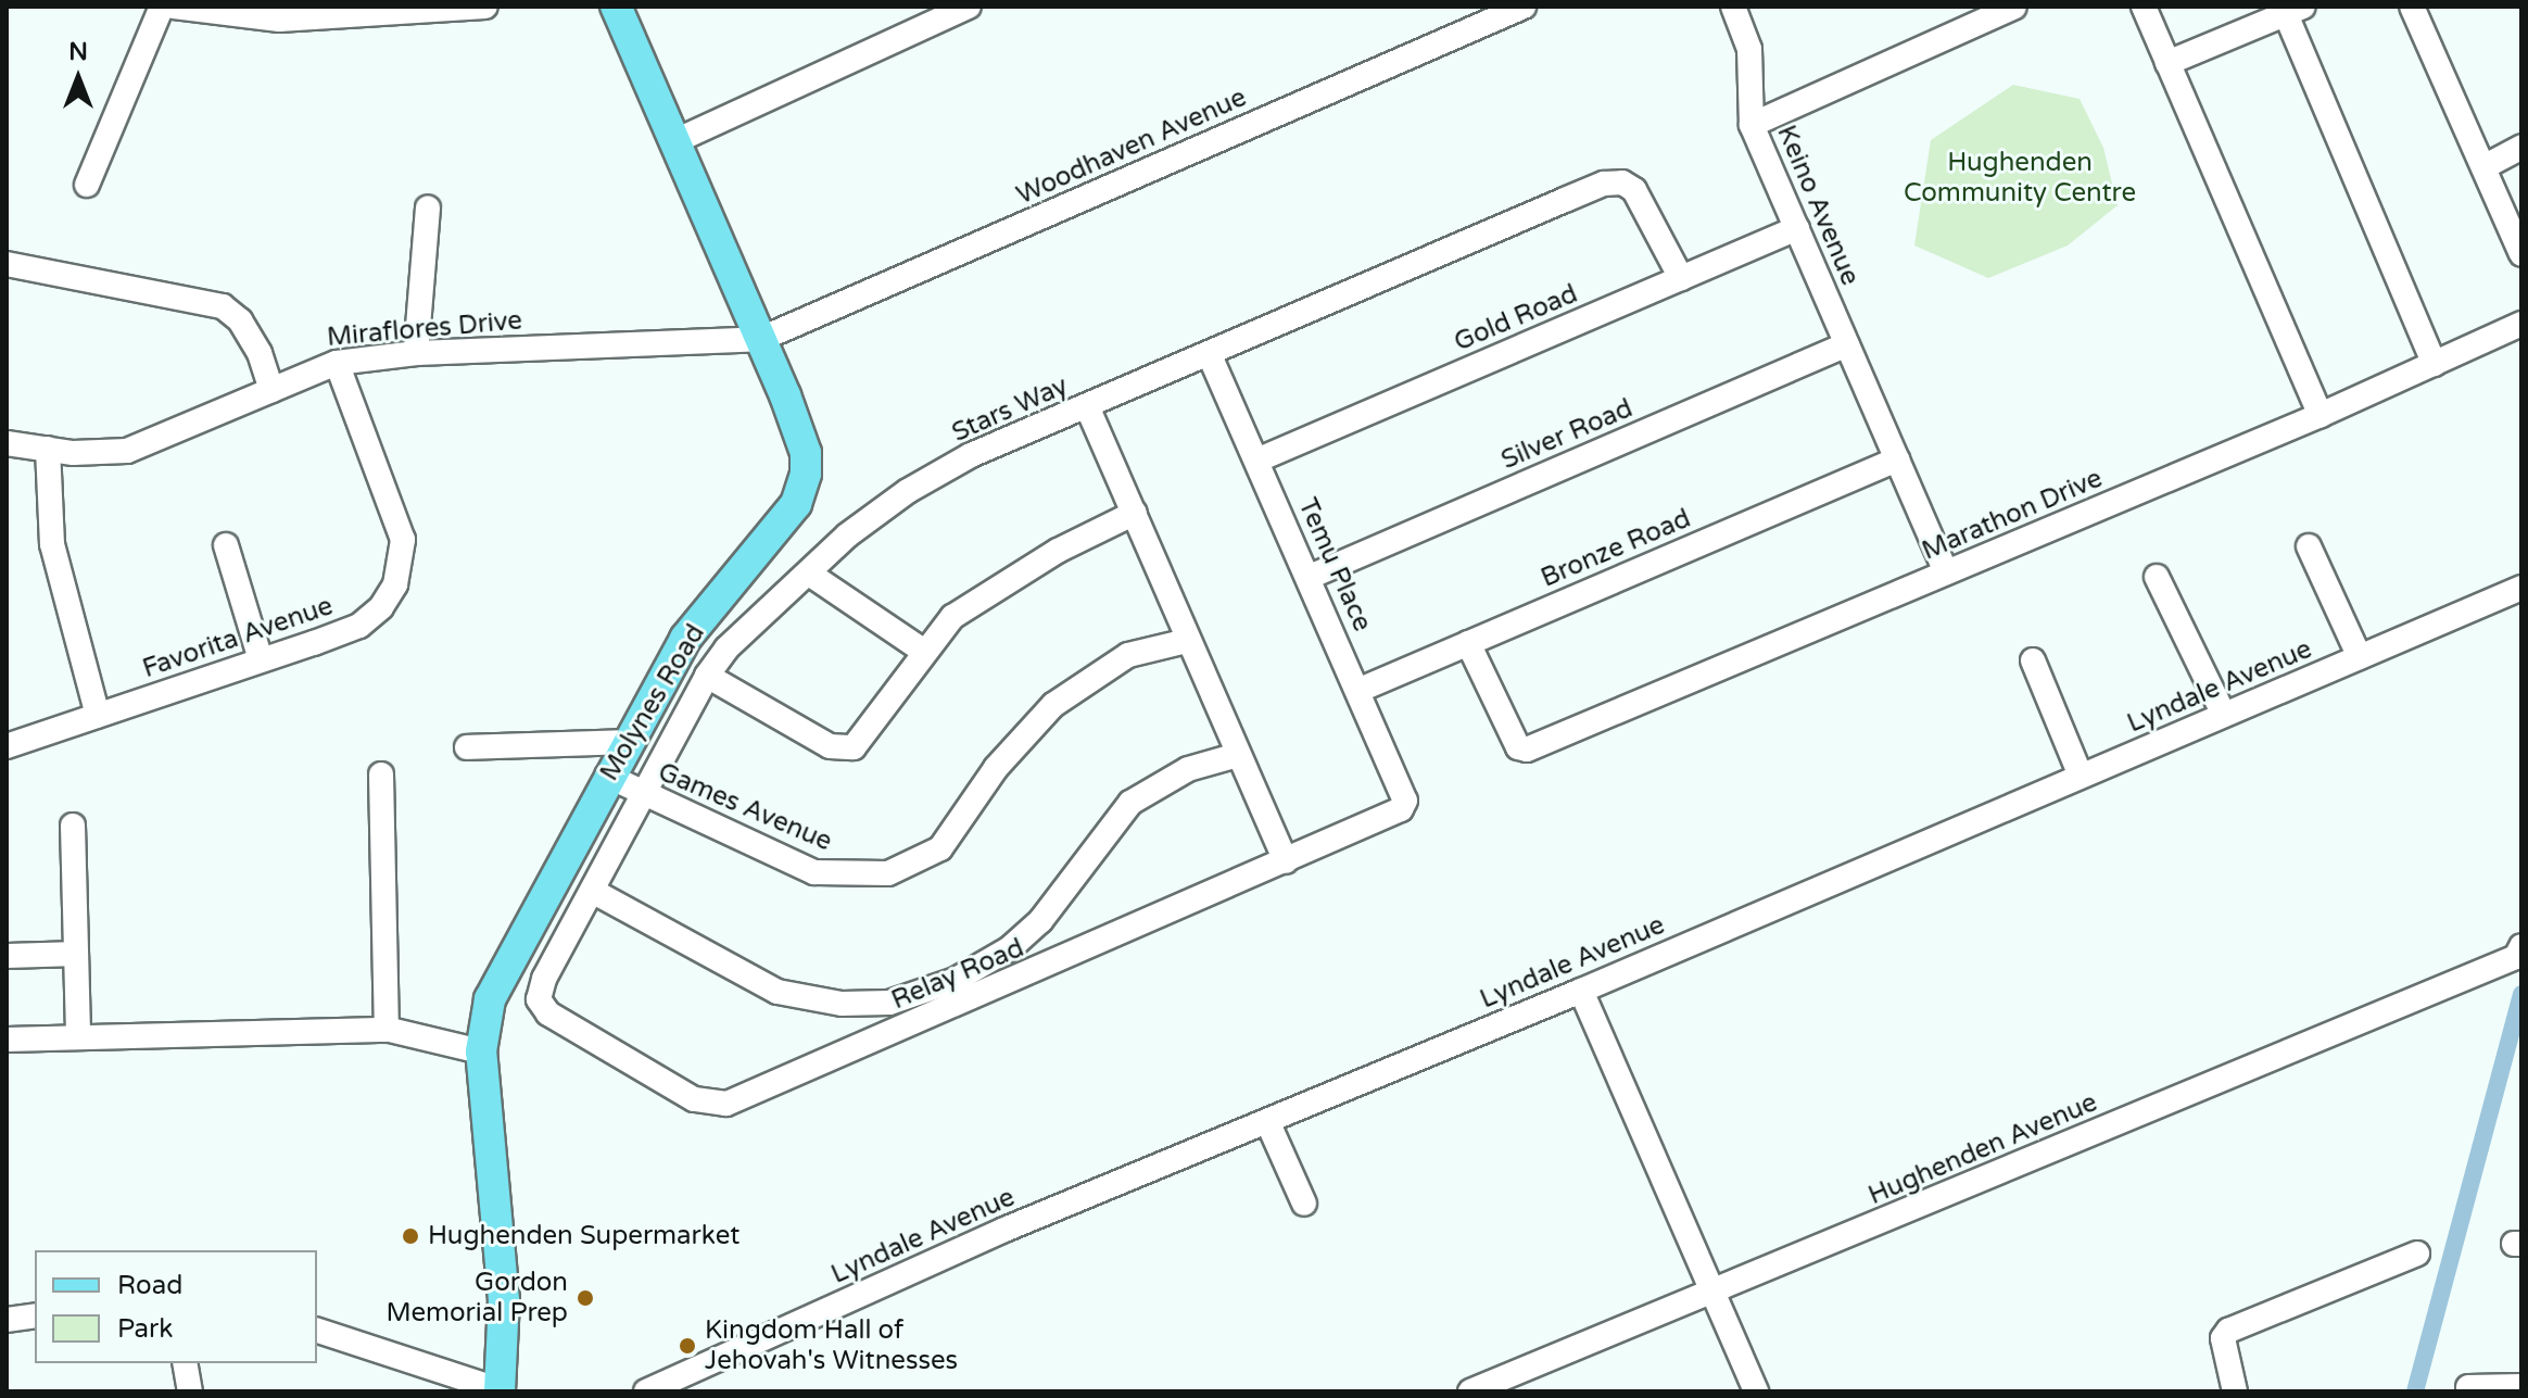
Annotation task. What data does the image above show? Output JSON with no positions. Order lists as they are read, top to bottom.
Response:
{
  "streets": {
    "main road": ["Molynes Road"],
    "street": [
      "Woodhaven Avenue",
      "Keino Avenue",
      "Gold Road",
      "Miraflores Drive",
      "Stars Way",
      "Silver Road",
      "Marathon Drive",
      "Bronze Road",
      "Temu Place",
      "Favorita Avenue",
      "Lyndale Avenue",
      "Games Avenue",
      "Relay Road",
      "Hughenden Avenue"
    ]
  },
  "crossings": [
    ["Woodhaven Avenue", "Miraflores Drive"],
    ["Woodhaven Avenue", "Molynes Road"],
    ["Keino Avenue", "Gold Road"],
    ["Keino Avenue", "Silver Road"],
    ["Keino Avenue", "Marathon Drive"],
    ["Keino Avenue", "Bronze Road"],
    ["Gold Road", "Stars Way"],
    ["Gold Road", "Temu Place"],
    ["Miraflores Drive", "Favorita Avenue"],
    ["Miraflores Drive", "Molynes Road"],
    ["Stars Way", "Temu Place"],
    ["Stars Way", "Games Avenue"],
    ["Stars Way", "Relay Road"],
    ["Silver Road", "Temu Place"],
    ["Marathon Drive", "Bronze Road"],
    ["Bronze Road", "Temu Place"],
    ["Temu Place", "Relay Road"],
    ["Molynes Road", "Games Avenue"]
  ],
  "parks": ["Hughenden Community Centre"],
  "places": ["Hughenden Supermarket", "Gordon Memorial Prep", "Kingdom Hall of Jehovah's Witnesses"],
  "legend": ["Road", "Park"],
  "north": "top"
}
